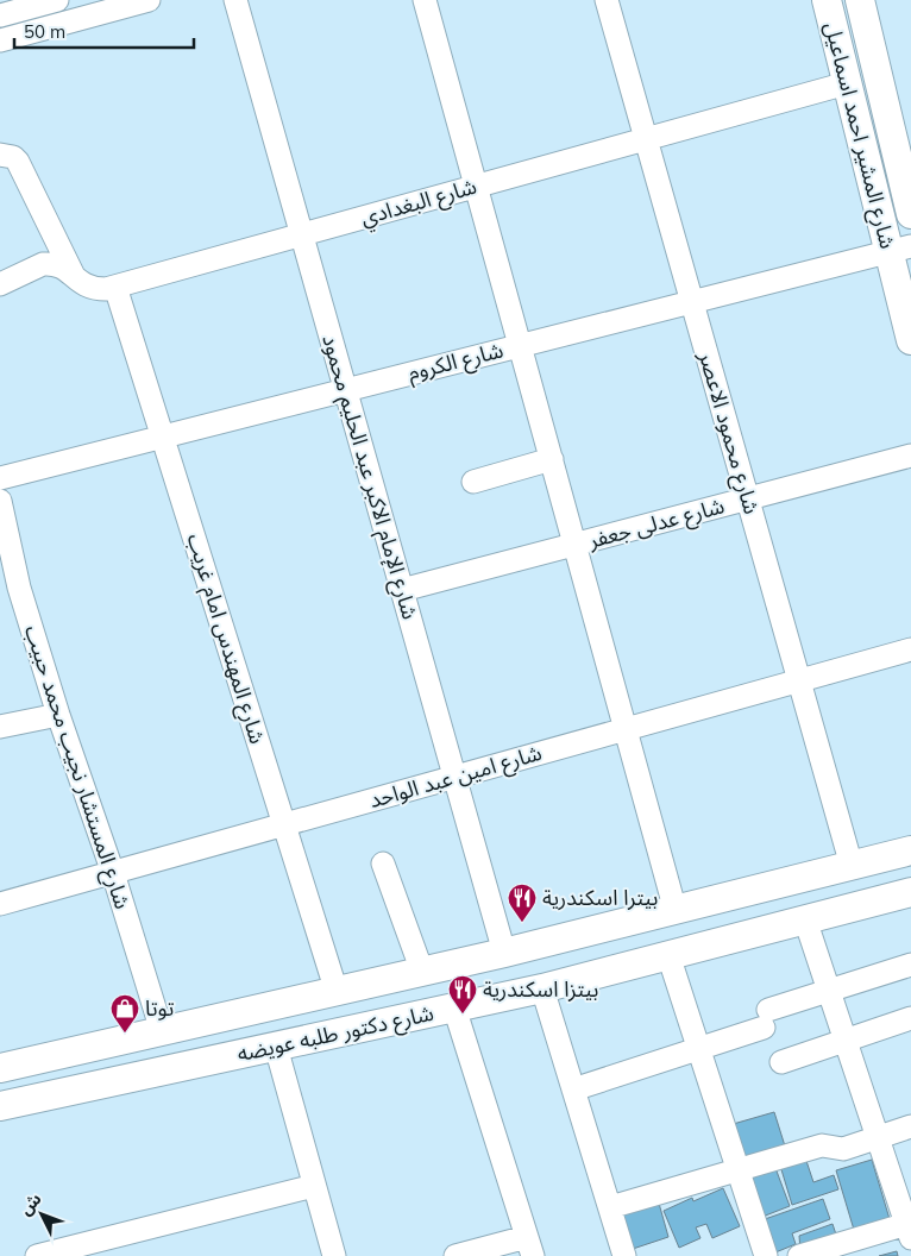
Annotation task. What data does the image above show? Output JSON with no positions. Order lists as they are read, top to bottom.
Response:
{
  "streets": {
    "street": [
      "شارع المشير احمد اسماعيل",
      "شارع البغدادي",
      "شارع الكروم",
      "شارع محمود الاعصر",
      "شارع الإمام الاكبر عبد الحليم محمود",
      "شارع عدلى جعفر",
      "شارع المهندس امام غريب",
      "شارع المستشار نجيب محمد حبيب",
      "شارع امين عبد الواحد",
      "شارع دكتور طلبه عويضه"
    ]
  },
  "crossings": [
    ["شارع المشير احمد اسماعيل", "شارع البغدادي"],
    ["شارع المشير احمد اسماعيل", "شارع الكروم"],
    ["شارع البغدادي", "شارع محمود الاعصر"],
    ["شارع البغدادي", "شارع الإمام الاكبر عبد الحليم محمود"],
    ["شارع البغدادي", "شارع المهندس امام غريب"],
    ["شارع الكروم", "شارع محمود الاعصر"],
    ["شارع الكروم", "شارع الإمام الاكبر عبد الحليم محمود"],
    ["شارع الكروم", "شارع المهندس امام غريب"],
    ["شارع محمود الاعصر", "شارع عدلى جعفر"],
    ["شارع محمود الاعصر", "شارع امين عبد الواحد"],
    ["شارع محمود الاعصر", "شارع دكتور طلبه عويضه"],
    ["شارع الإمام الاكبر عبد الحليم محمود", "شارع عدلى جعفر"],
    ["شارع الإمام الاكبر عبد الحليم محمود", "شارع امين عبد الواحد"],
    ["شارع الإمام الاكبر عبد الحليم محمود", "شارع دكتور طلبه عويضه"],
    ["شارع المهندس امام غريب", "شارع امين عبد الواحد"],
    ["شارع المهندس امام غريب", "شارع دكتور طلبه عويضه"],
    ["شارع المستشار نجيب محمد حبيب", "شارع امين عبد الواحد"],
    ["شارع المستشار نجيب محمد حبيب", "شارع دكتور طلبه عويضه"]
  ],
  "places": {
    "restaurant": ["بيترا اسكندرية", "بيتزا اسكندرية"],
    "shop": ["توتا"]
  },
  "scale_bar": "50 m",
  "north": "top left"
}
